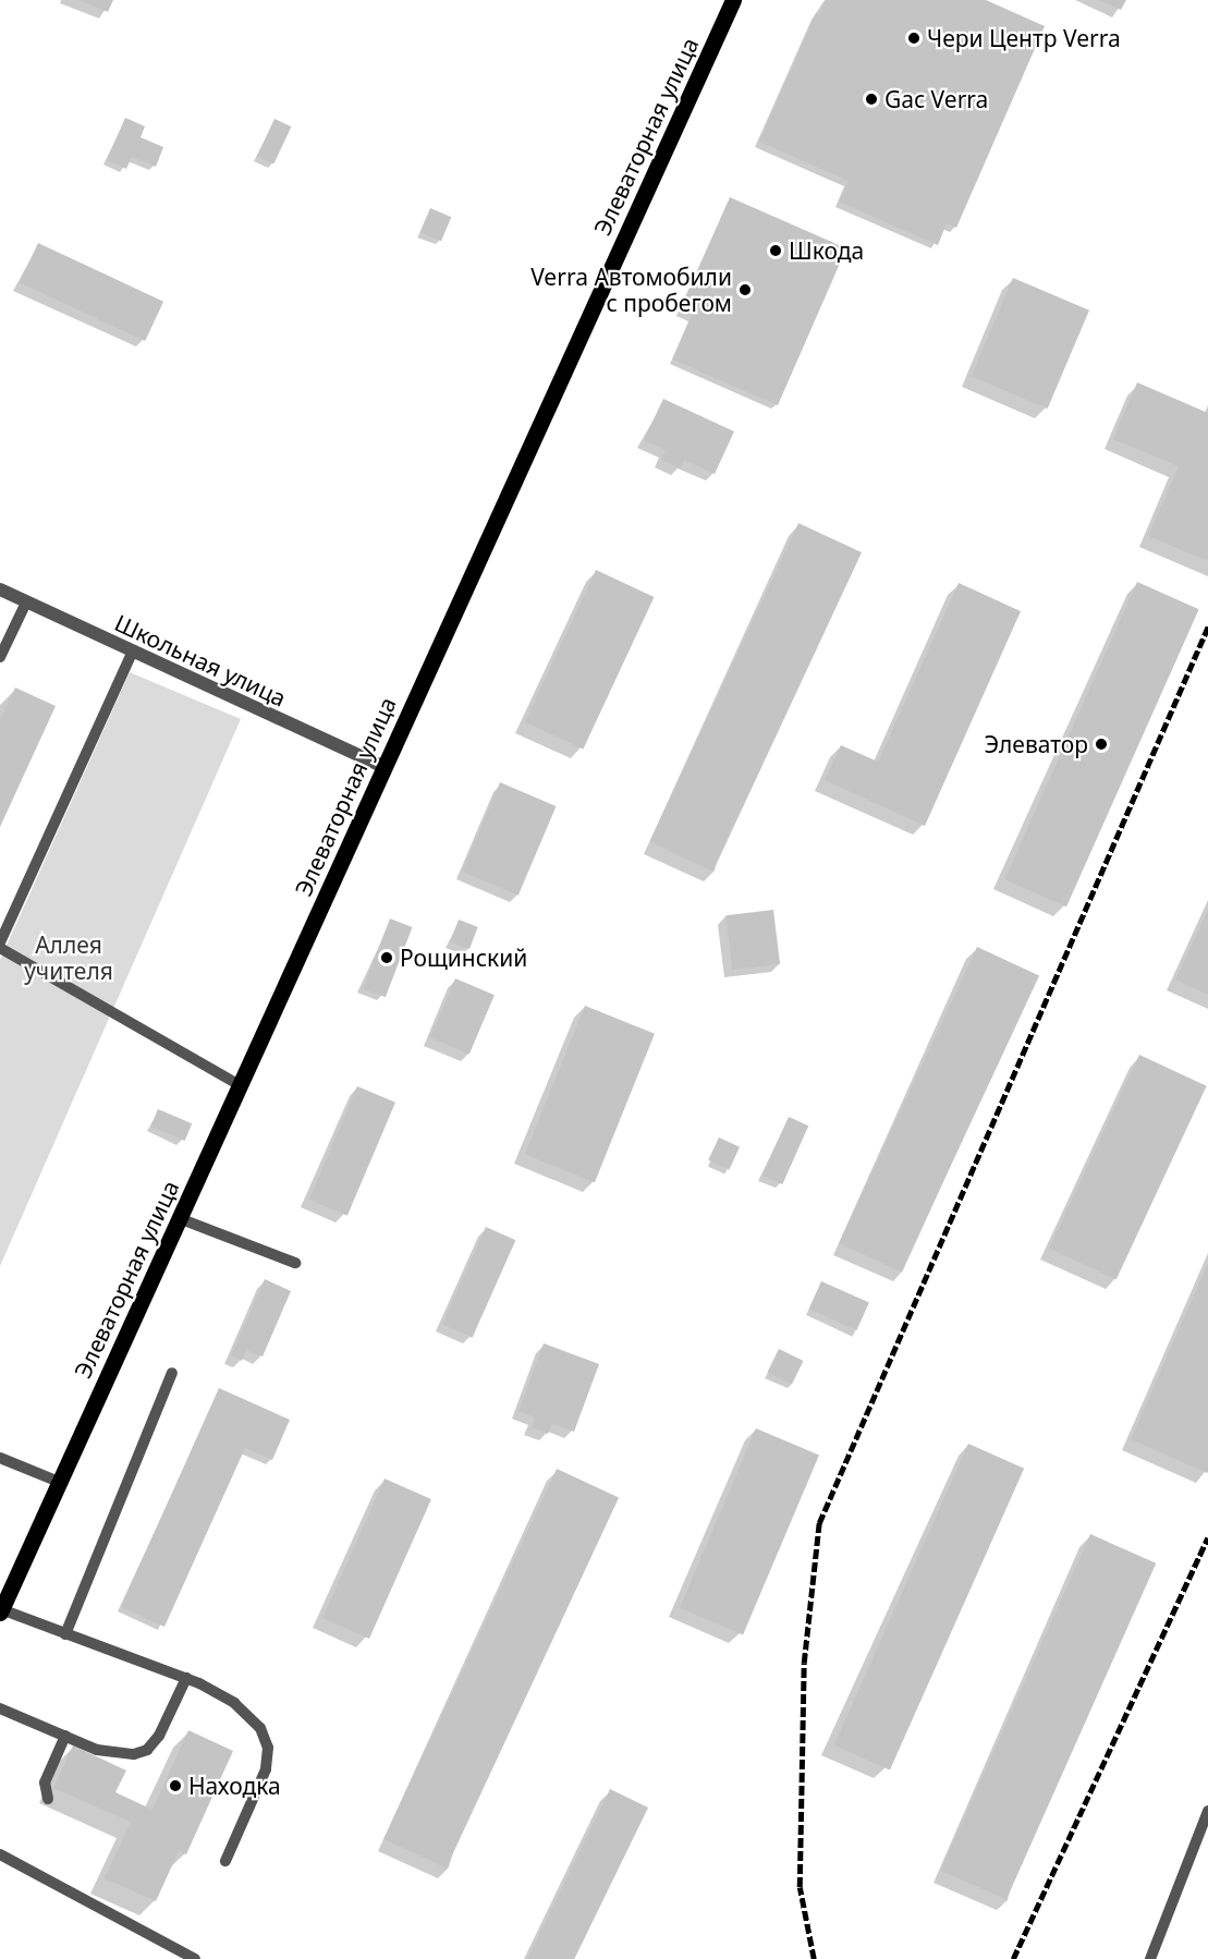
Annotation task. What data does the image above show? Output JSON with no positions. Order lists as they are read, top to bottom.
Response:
{
  "streets": {
    "main road": ["Элеваторная улица"],
    "street": ["Школьная улица"]
  },
  "crossings": [
    ["Элеваторная улица", "Школьная улица"]
  ],
  "parks": ["Аллея учителя"],
  "places": [
    "Чери Центр Verra",
    "Gac Verra",
    "Шкода",
    "Verra Автомобили с пробегом",
    "Элеватор",
    "Рощинский",
    "Находка"
  ]
}
